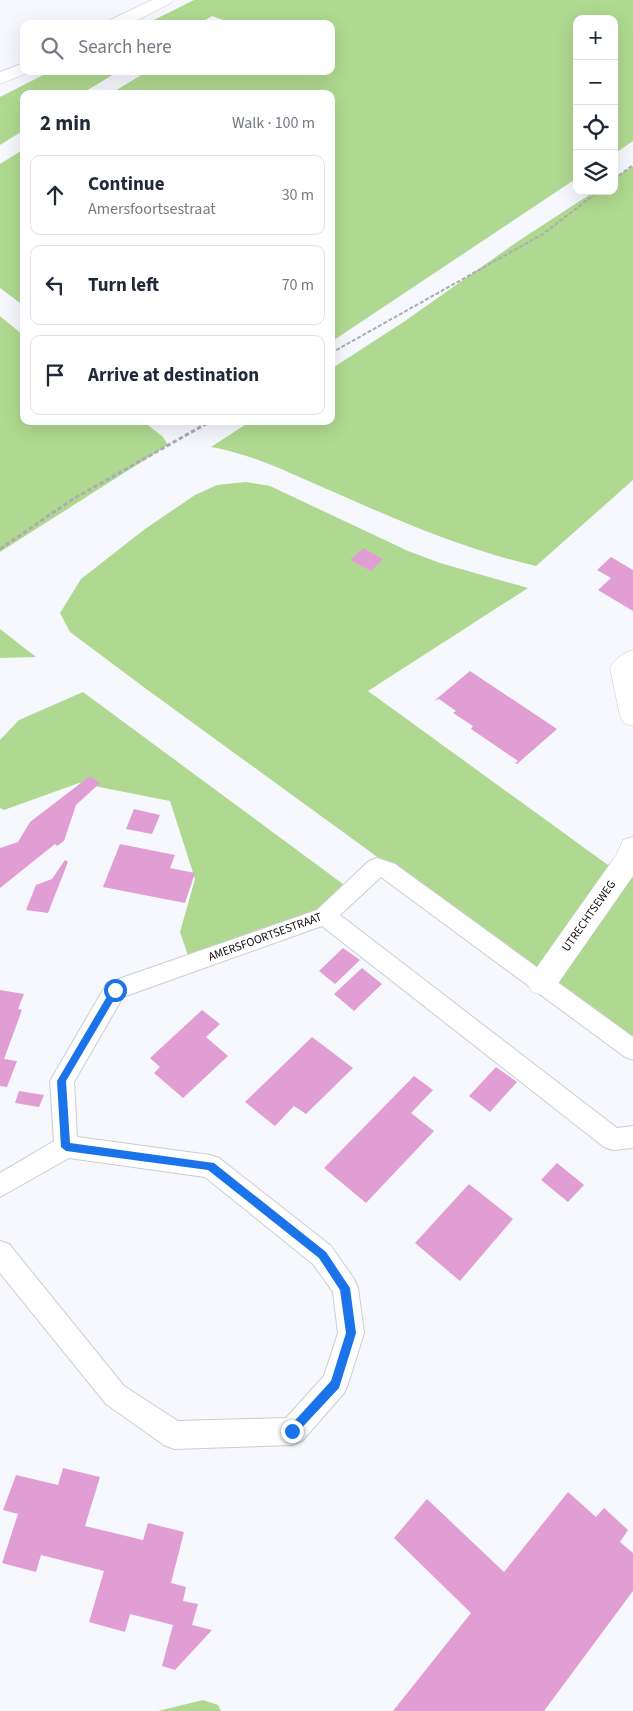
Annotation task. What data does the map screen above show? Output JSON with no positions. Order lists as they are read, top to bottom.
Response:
{
  "streets": {
    "street": ["UTRECHTSEWEG"],
    "lane": ["AMERSFOORTSESTRAAT"]
  },
  "crossings": [
    ["UTRECHTSEWEG", "AMERSFOORTSESTRAAT"]
  ],
  "page": {
    "map_buttons": ["+", "−"],
    "search": "Search here",
    "heading": ["2 min", "Walk · 100 m"],
    "list": [
      ["Continue", "Amersfoortsestraat", "30 m"],
      ["Turn left", "70 m"],
      "Arrive at destination"
    ]
  }
}
